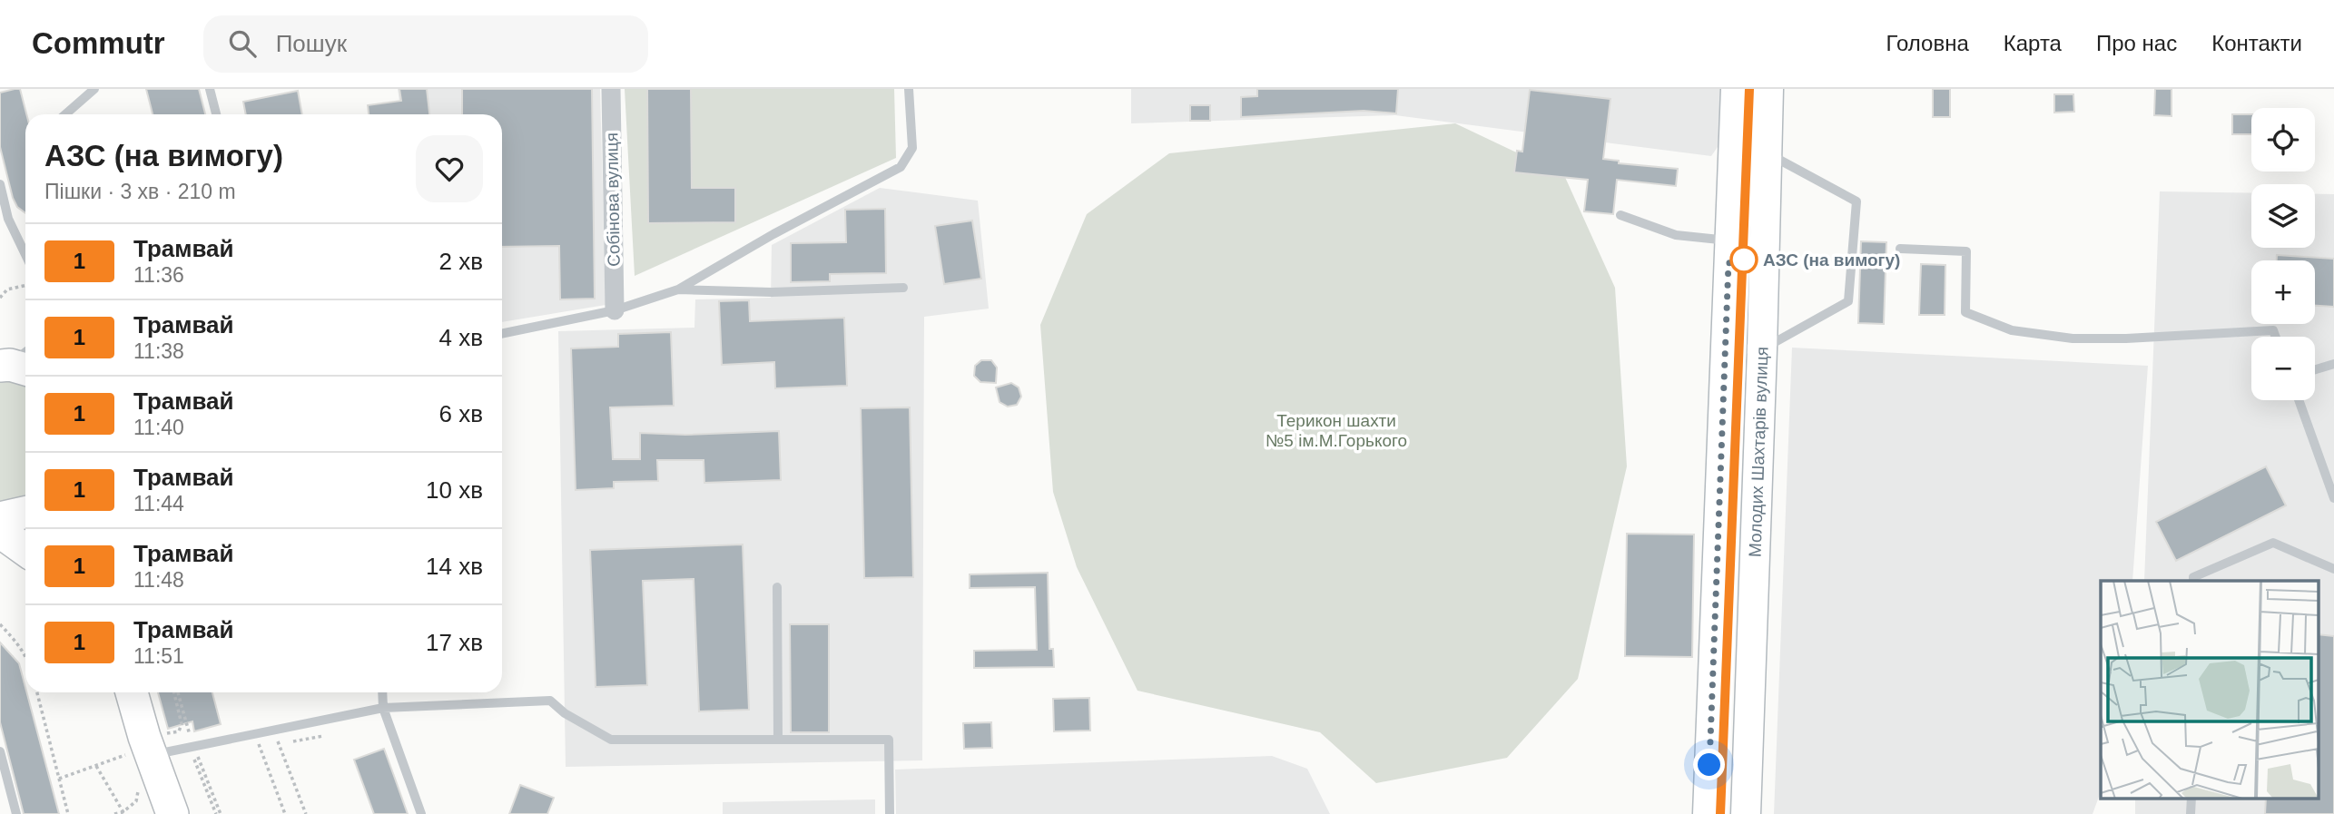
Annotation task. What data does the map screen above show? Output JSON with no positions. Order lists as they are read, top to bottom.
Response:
{
  "streets": {
    "main road": ["Молодих Шахтарів вулиця"],
    "street": ["Собінова вулиця"]
  },
  "parks": ["Терикон шахти №5 ім.М.Горького"],
  "places": ["АЗС (на вимогу)"],
  "lines": ["tram line 1"],
  "page": {
    "header": "Commutr",
    "search": "Пошук",
    "nav": [
      "Головна",
      "Карта",
      "Про нас",
      "Контакти"
    ],
    "map_buttons": ["+", "−"],
    "heading": ["АЗС (на вимогу)", "Пішки · 3 хв · 210 m"],
    "list": [
      {
        "mark": "1",
        "name": "Трамвай",
        "note": "11:36",
        "value": "2 хв"
      },
      {
        "mark": "1",
        "name": "Трамвай",
        "note": "11:38",
        "value": "4 хв"
      },
      {
        "mark": "1",
        "name": "Трамвай",
        "note": "11:40",
        "value": "6 хв"
      },
      {
        "mark": "1",
        "name": "Трамвай",
        "note": "11:44",
        "value": "10 хв"
      },
      {
        "mark": "1",
        "name": "Трамвай",
        "note": "11:48",
        "value": "14 хв"
      },
      {
        "mark": "1",
        "name": "Трамвай",
        "note": "11:51",
        "value": "17 хв"
      }
    ]
  }
}
